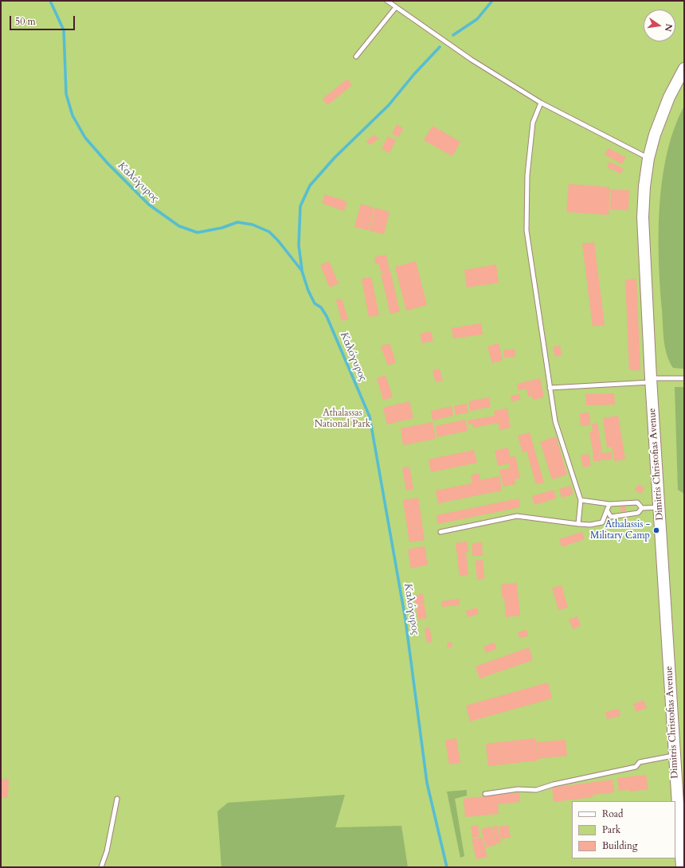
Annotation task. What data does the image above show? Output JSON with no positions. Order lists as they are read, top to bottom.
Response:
{
  "streets": {
    "main road": ["Dimitris Christofias Avenue"]
  },
  "water": ["Καλόγυρος"],
  "parks": ["Athalassas National Park"],
  "places": ["Athalassis - Military Camp"],
  "legend": ["Road", "Park", "Building"],
  "scale_bar": "50 m",
  "north": "right"
}
